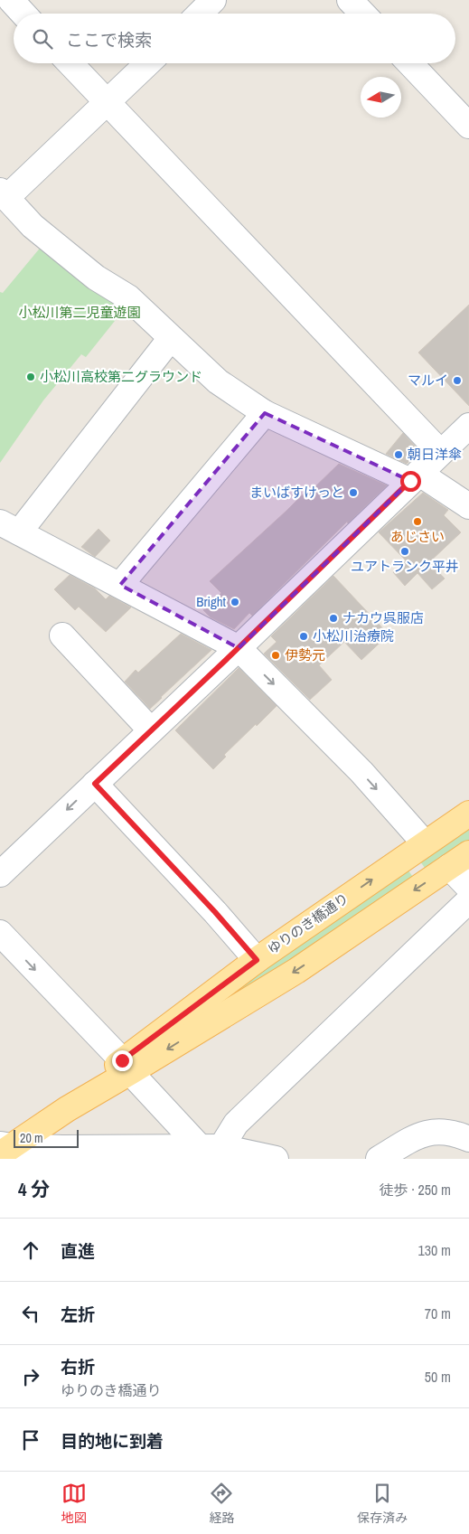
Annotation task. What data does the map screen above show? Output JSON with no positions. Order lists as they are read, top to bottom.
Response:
{
  "streets": {
    "main road": ["ゆりのき橋通り"]
  },
  "parks": ["小松川第二児童遊園"],
  "places": [
    "小松川高校第二グラウンド",
    "マルイ",
    "朝日洋傘",
    "まいばすけっと",
    "あじさい",
    "ユアトランク平井",
    "Bright",
    "ナカウ呉服店",
    "小松川治療院",
    "伊勢元"
  ],
  "scale_bar": "20 m",
  "north": "left",
  "page": {
    "search": "ここで検索",
    "scale": "20 m",
    "heading": ["4 分", "徒歩 · 250 m"],
    "list": [
      ["直進", "130 m"],
      ["左折", "70 m"],
      ["右折", "ゆりのき橋通り", "50 m"],
      "目的地に到着"
    ],
    "nav": ["地図", "経路", "保存済み"]
  }
}
